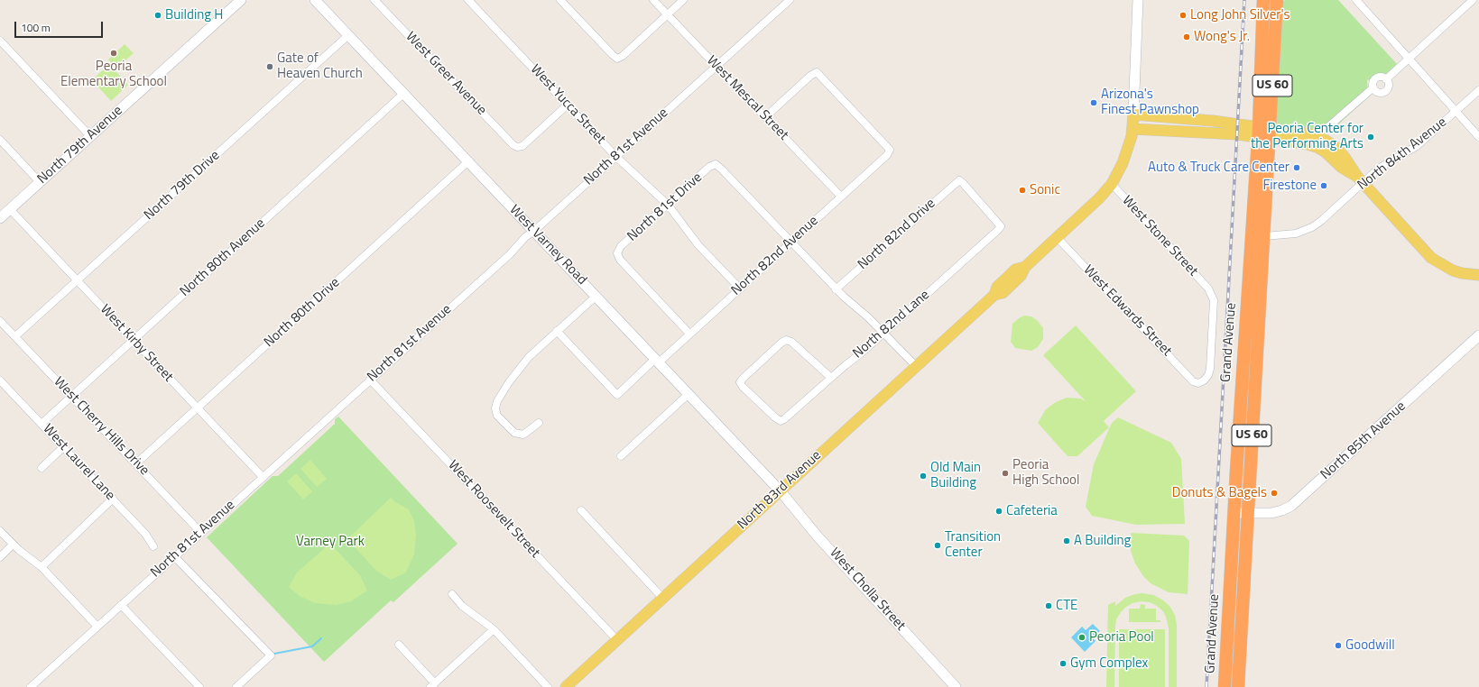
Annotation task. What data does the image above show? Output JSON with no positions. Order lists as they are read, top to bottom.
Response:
{
  "streets": {
    "highway": ["US 60", "Grand Avenue"],
    "main road": ["North 83rd Avenue"],
    "street": [
      "West Greer Avenue",
      "West Mescal Street",
      "West Yucca Street",
      "North 79th Avenue",
      "North 81st Avenue",
      "North 84th Avenue",
      "North 79th Drive",
      "North 81st Drive",
      "North 82nd Drive",
      "West Stone Street",
      "West Varney Road",
      "North 82nd Avenue",
      "North 80th Avenue",
      "West Edwards Street",
      "North 80th Drive",
      "North 82nd Lane",
      "West Kirby Street",
      "West Cherry Hills Drive",
      "North 85th Avenue",
      "West Laurel Lane",
      "West Roosevelt Street",
      "West Cholla Street"
    ]
  },
  "crossings": [
    ["West Greer Avenue", "West Yucca Street"],
    ["West Mescal Street", "North 81st Avenue"],
    ["West Mescal Street", "North 82nd Avenue"],
    ["West Yucca Street", "North 81st Avenue"],
    ["West Yucca Street", "North 81st Drive"],
    ["West Yucca Street", "North 82nd Avenue"],
    ["North 79th Avenue", "West Kirby Street"],
    ["North 81st Avenue", "West Varney Road"],
    ["North 81st Avenue", "West Kirby Street"],
    ["North 81st Avenue", "West Cherry Hills Drive"],
    ["North 81st Avenue", "West Roosevelt Street"],
    ["North 84th Avenue", "Grand Avenue"],
    ["North 79th Drive", "West Varney Road"],
    ["North 79th Drive", "West Kirby Street"],
    ["North 79th Drive", "West Cherry Hills Drive"],
    ["North 81st Drive", "North 82nd Avenue"],
    ["North 82nd Drive", "North 82nd Lane"],
    ["West Stone Street", "West Edwards Street"],
    ["West Stone Street", "North 83rd Avenue"],
    ["West Varney Road", "North 82nd Avenue"],
    ["West Varney Road", "North 80th Avenue"],
    ["West Varney Road", "North 80th Drive"],
    ["West Varney Road", "North 83rd Avenue"],
    ["West Varney Road", "West Cholla Street"],
    ["North 80th Avenue", "West Kirby Street"],
    ["North 80th Avenue", "West Cherry Hills Drive"],
    ["North 80th Avenue", "West Laurel Lane"],
    ["West Edwards Street", "North 83rd Avenue"],
    ["North 80th Drive", "West Kirby Street"],
    ["North 80th Drive", "West Cherry Hills Drive"],
    ["Grand Avenue", "North 85th Avenue"],
    ["North 83rd Avenue", "West Roosevelt Street"],
    ["North 83rd Avenue", "West Cholla Street"]
  ],
  "parks": ["Varney Park"],
  "places": [
    "Building H",
    "Long John Silver's",
    "Wong's Jr.",
    "Peoria Elementary School",
    "Gate of Heaven Church",
    "Arizona's Finest Pawnshop",
    "Peoria Center for the Performing Arts",
    "Auto & Truck Care Center",
    "Firestone",
    "Sonic",
    "Peoria High School",
    "Old Main Building",
    "Donuts & Bagels",
    "Cafeteria",
    "A Building",
    "Transition Center",
    "CTE",
    "Peoria Pool",
    "Goodwill",
    "Gym Complex"
  ],
  "scale_bar": "100 m"
}
